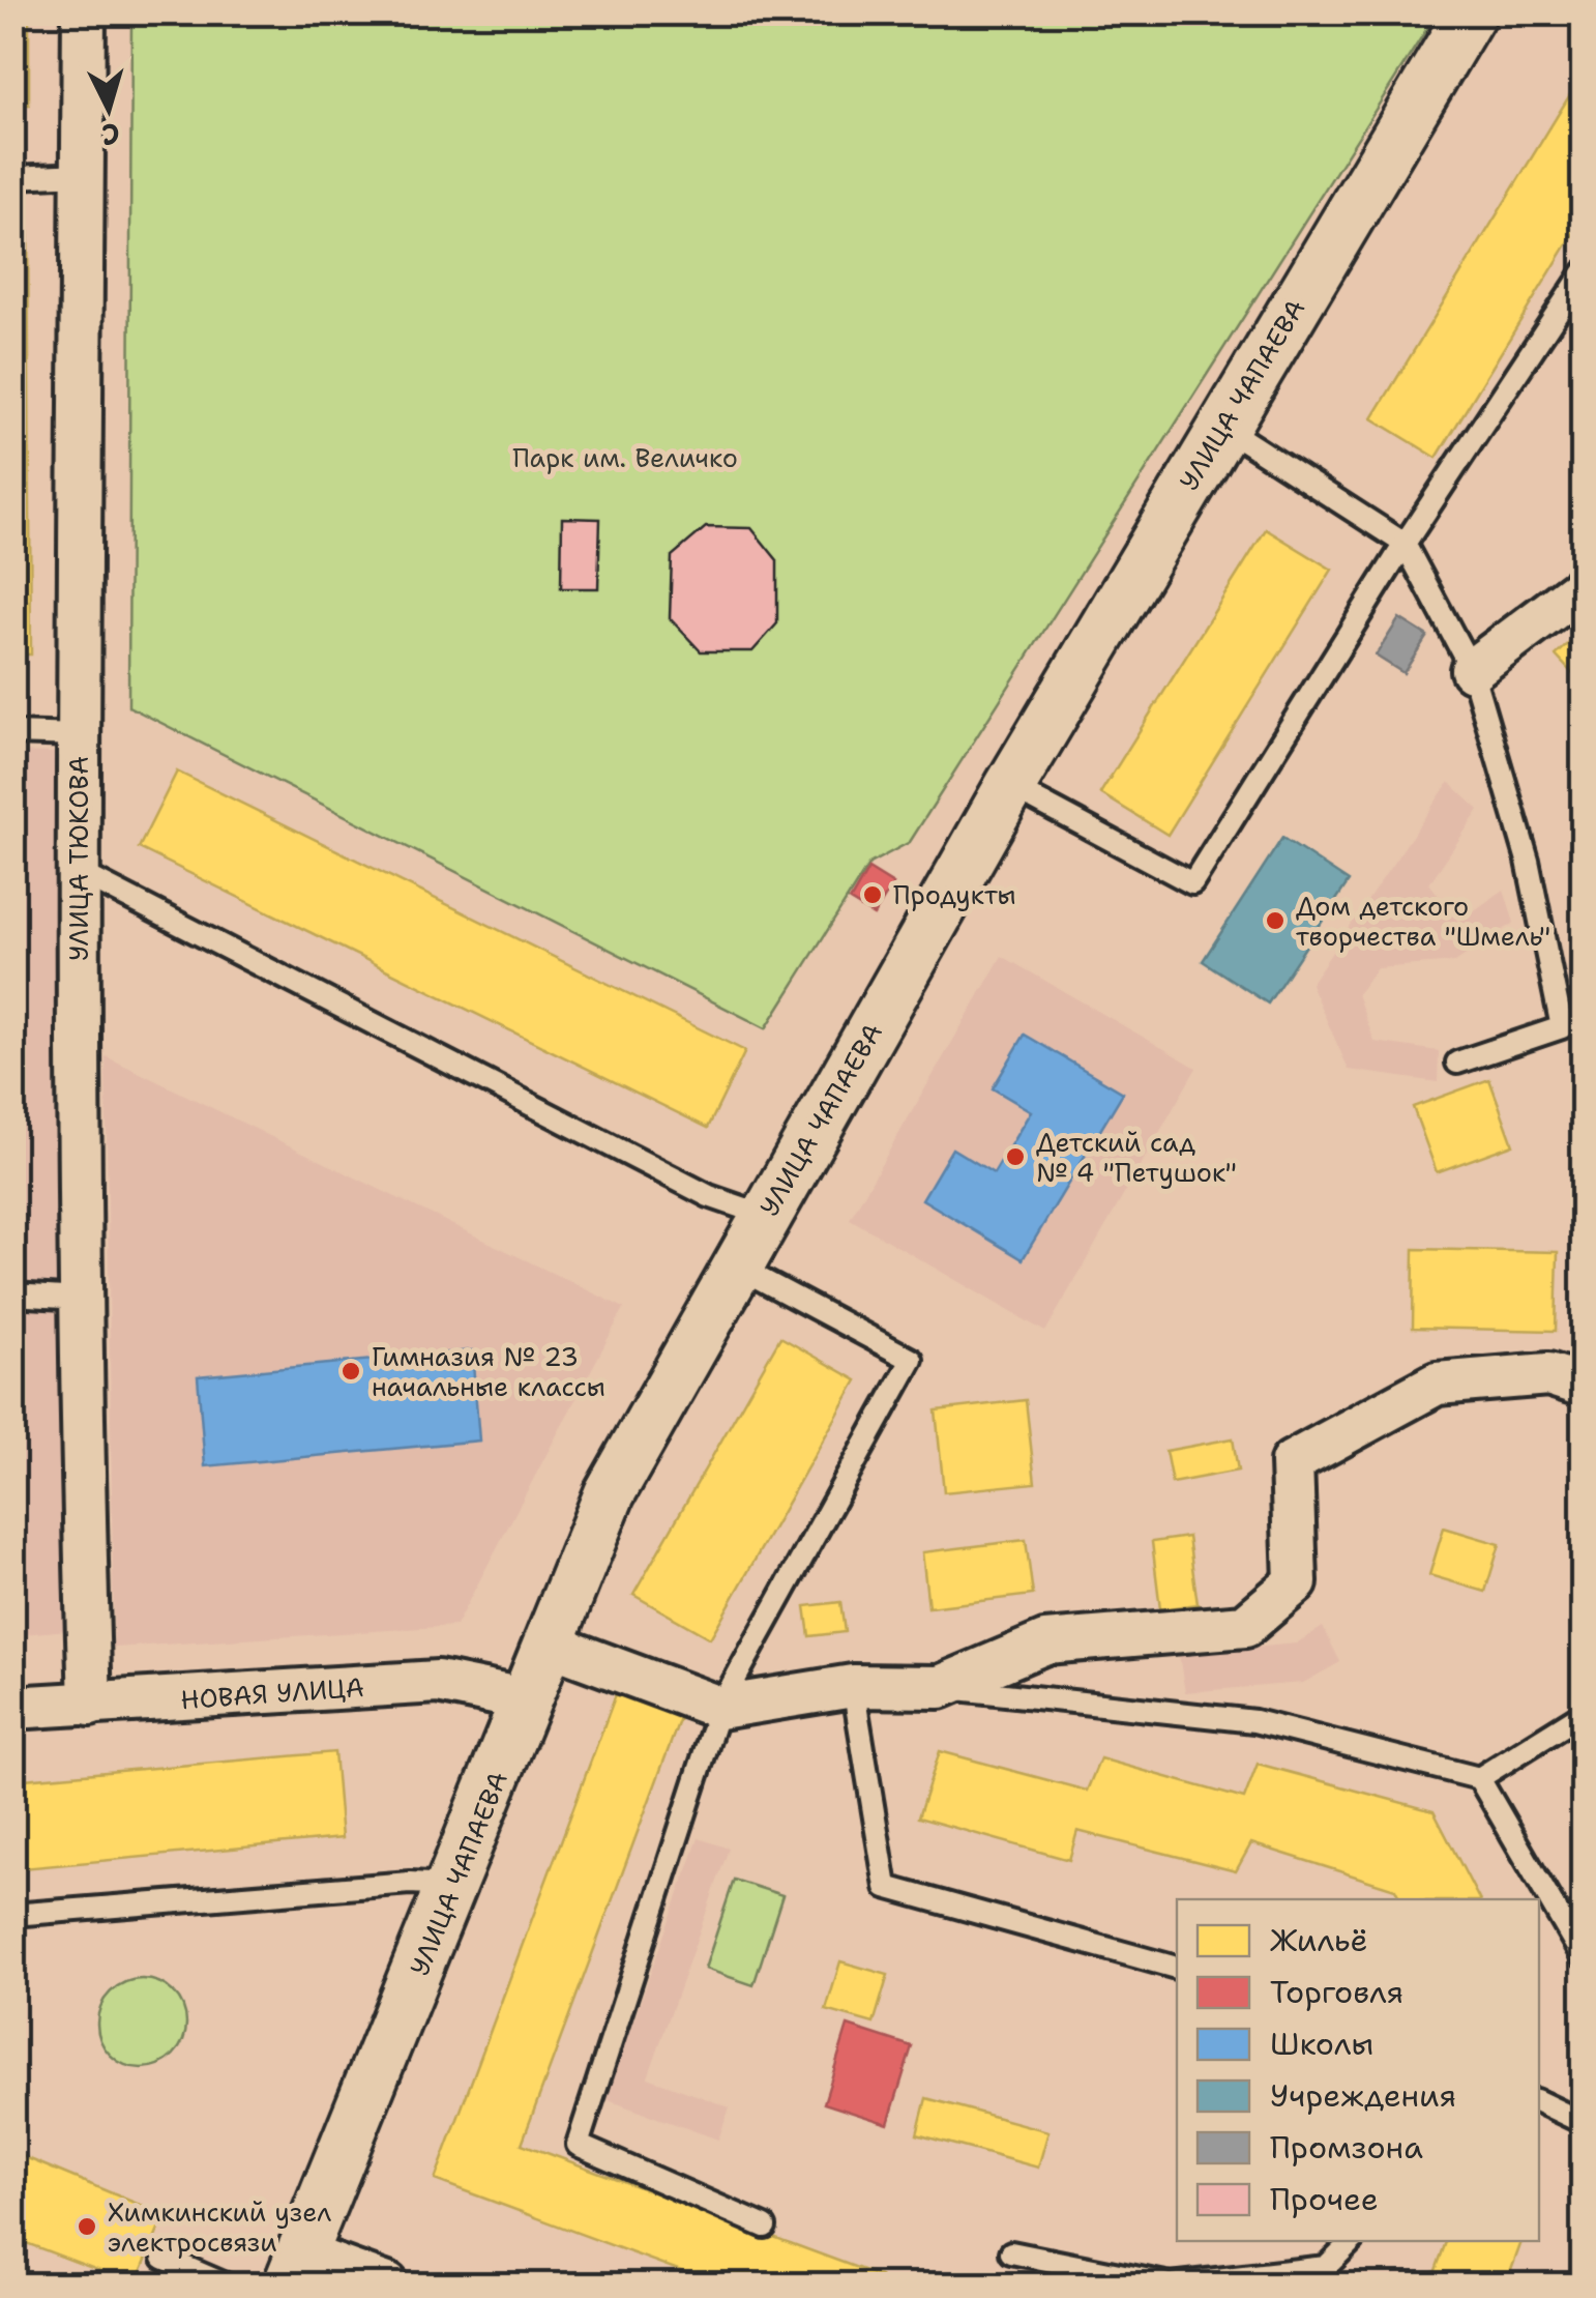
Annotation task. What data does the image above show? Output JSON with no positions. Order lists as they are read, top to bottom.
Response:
{
  "streets": {
    "street": ["УЛИЦА ЧАПАЕВА", "УЛИЦА ТЮКОВА", "НОВАЯ УЛИЦА"]
  },
  "crossings": [
    ["УЛИЦА ЧАПАЕВА", "НОВАЯ УЛИЦА"],
    ["УЛИЦА ТЮКОВА", "НОВАЯ УЛИЦА"]
  ],
  "parks": ["Парк им. Величко"],
  "places": [
    "Продукты",
    "Дом детского творчества \"Шмель\"",
    "Детский сад № 4 \"Петушок\"",
    "Гимназия № 23 начальные классы",
    "Химкинский узел электросвязи"
  ],
  "legend": [
    "Жильё",
    "Торговля",
    "Школы",
    "Учреждения",
    "Промзона",
    "Прочее"
  ],
  "north": "bottom"
}
